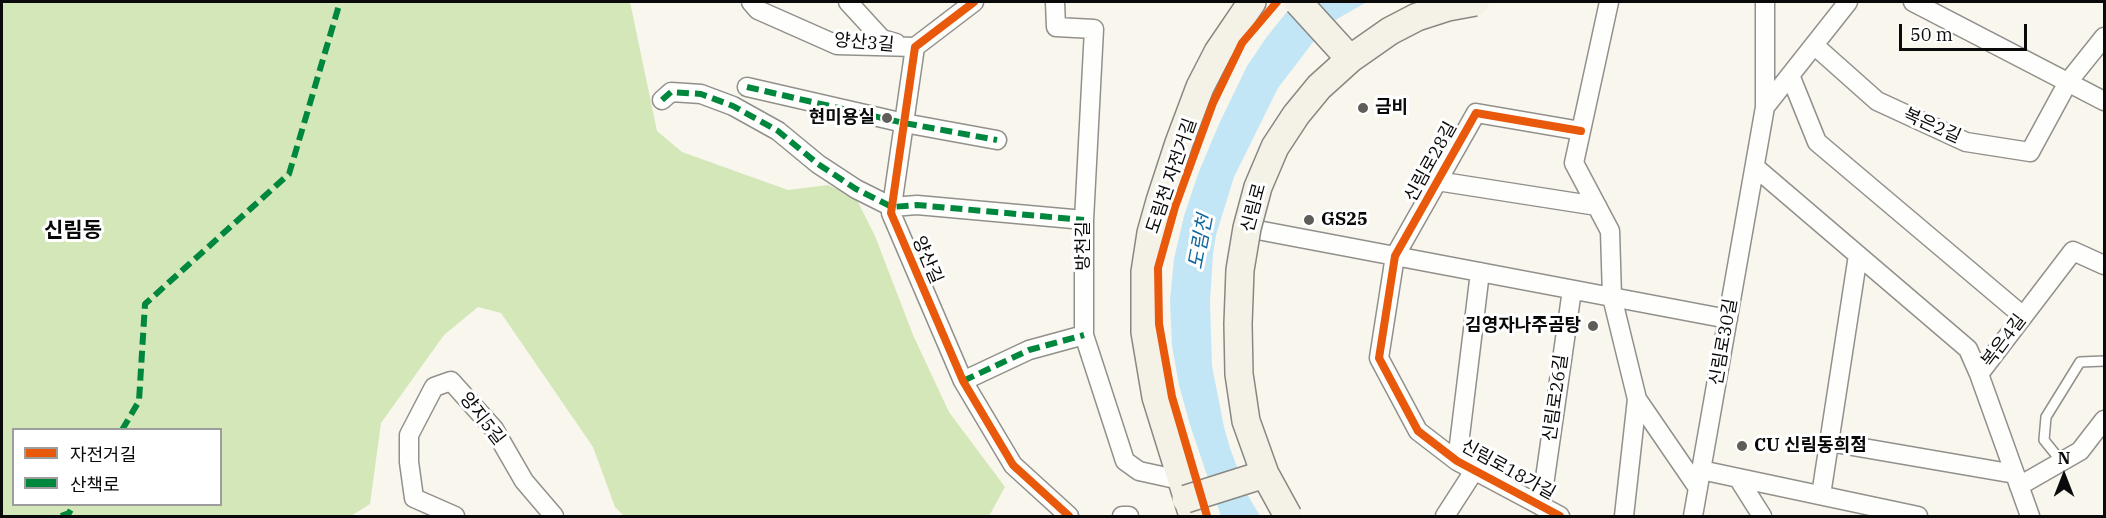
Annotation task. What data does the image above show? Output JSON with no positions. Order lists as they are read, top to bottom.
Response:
{
  "streets": {
    "main road": ["신림로"],
    "street": [
      "양산3길",
      "복은2길",
      "신림로28길",
      "방천길",
      "양산길",
      "복은4길",
      "신림로30길",
      "신림로26길",
      "양지5길",
      "신림로18가길"
    ],
    "cycle path": ["도림천 자전거길"]
  },
  "crossings": [
    ["양산3길", "양산길"],
    ["신림로28길", "신림로18가길"],
    ["신림로26길", "신림로18가길"]
  ],
  "districts": ["신림동"],
  "water": ["도림천"],
  "places": [
    "금비",
    "현미용실",
    "GS25",
    "김영자나주곰탕",
    "CU 신림동희점"
  ],
  "legend": ["자전거길", "산책로"],
  "scale_bar": "50 m",
  "north": "top"
}
